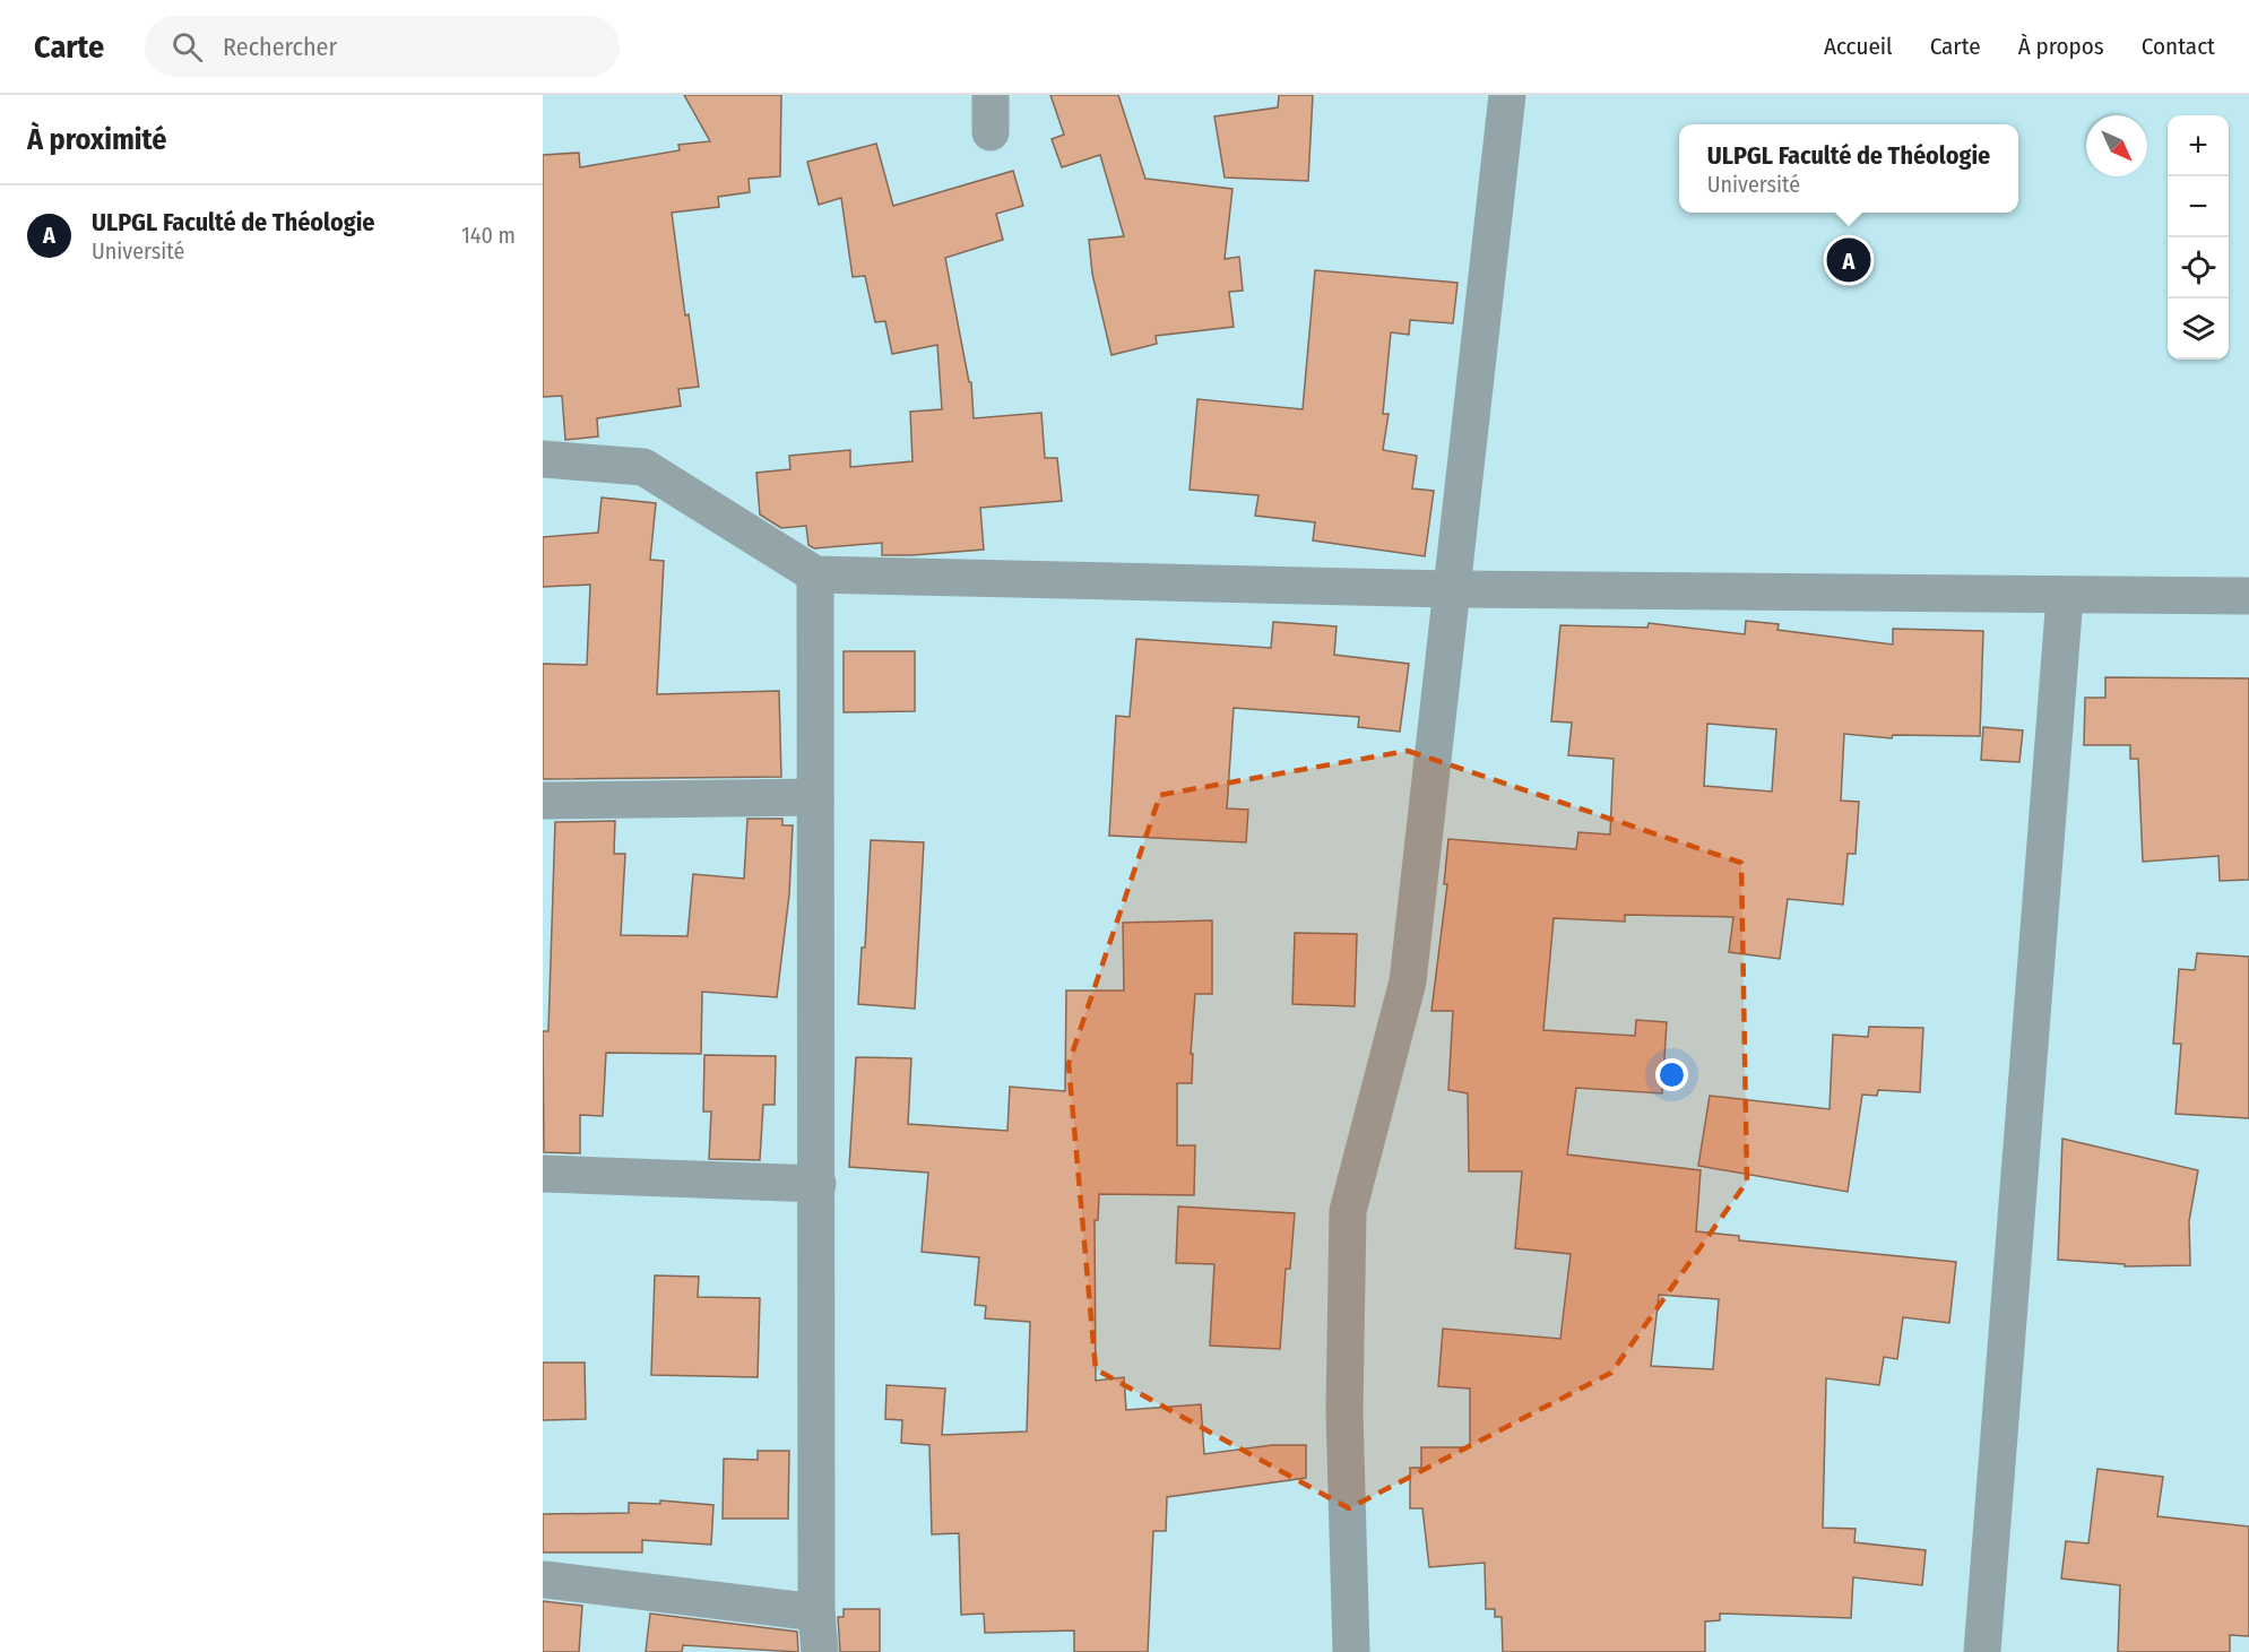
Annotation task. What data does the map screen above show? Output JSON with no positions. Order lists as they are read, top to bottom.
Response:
{
  "north": "bottom right",
  "page": {
    "header": "Carte",
    "search": "Rechercher",
    "nav": [
      "Accueil",
      "Carte",
      "À propos",
      "Contact"
    ],
    "heading": "À proximité",
    "map_buttons": ["+", "−"],
    "popup": ["ULPGL Faculté de Théologie", "Université"],
    "list": [
      {
        "mark": "A",
        "name": "ULPGL Faculté de Théologie",
        "note": "Université",
        "value": "140 m"
      }
    ],
    "pins": "A"
  }
}
